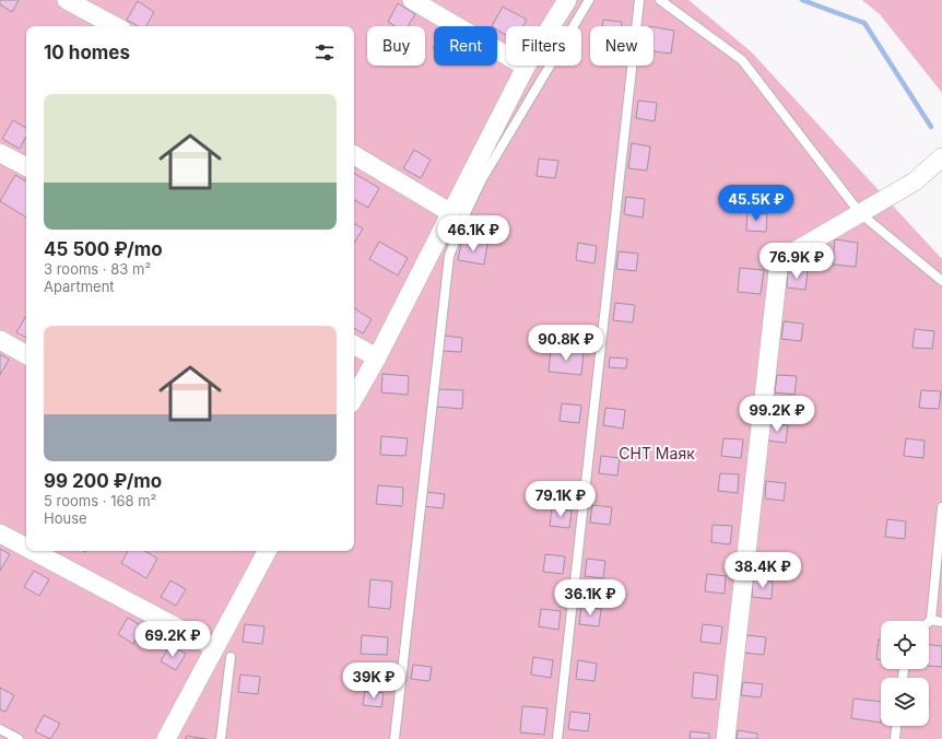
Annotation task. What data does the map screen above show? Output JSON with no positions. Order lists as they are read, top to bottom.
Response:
{
  "parks": ["СНТ Маяк"],
  "page": {
    "chip": [
      "Buy",
      "Rent",
      "Filters",
      "New"
    ],
    "heading": "10 homes",
    "list": [
      {
        "name": "45 500 ₽/mo",
        "note": "3 rooms · 83 m² · Apartment"
      },
      {
        "name": "99 200 ₽/mo",
        "note": "5 rooms · 168 m² · House"
      }
    ],
    "price": [
      "45.5K ₽",
      "46.1K ₽",
      "76.9K ₽",
      "90.8K ₽",
      "99.2K ₽",
      "79.1K ₽",
      "38.4K ₽",
      "36.1K ₽",
      "69.2K ₽",
      "39K ₽"
    ]
  }
}
